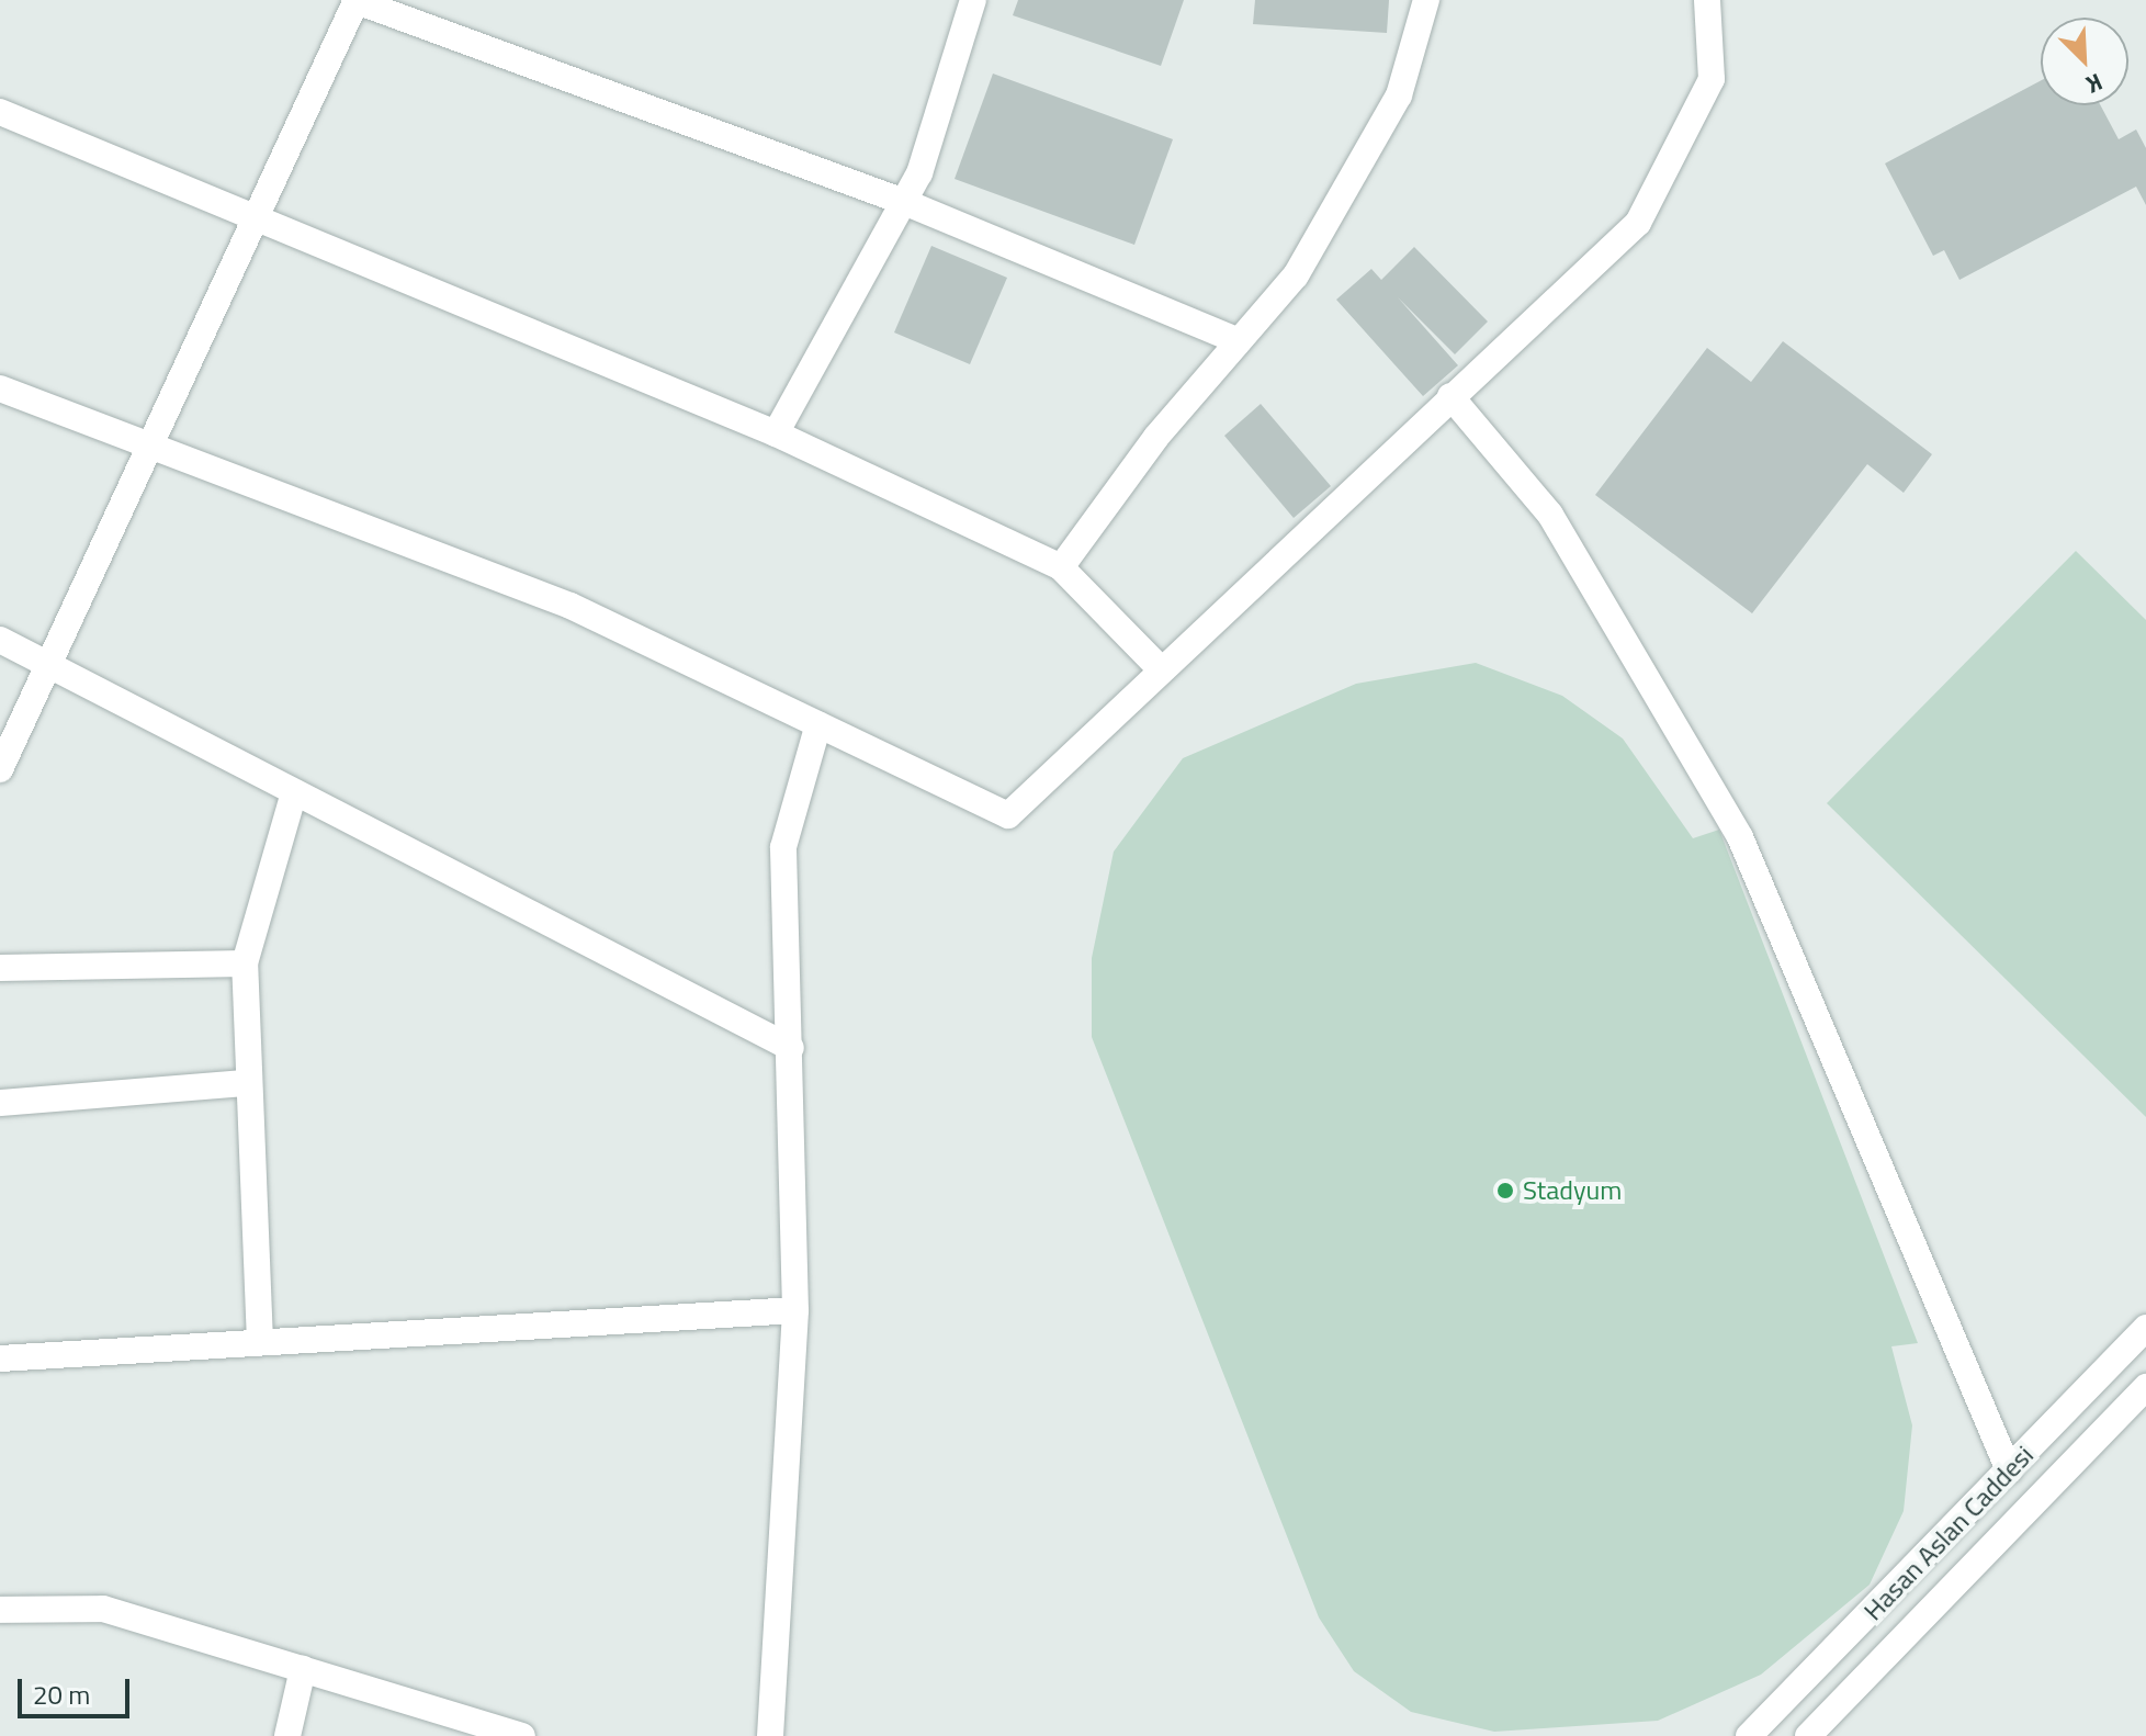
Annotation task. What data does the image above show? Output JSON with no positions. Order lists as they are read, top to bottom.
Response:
{
  "streets": {
    "street": ["Hasan Aslan Caddesi"]
  },
  "places": ["Stadyum"],
  "scale_bar": "20 m",
  "north": "bottom right"
}
